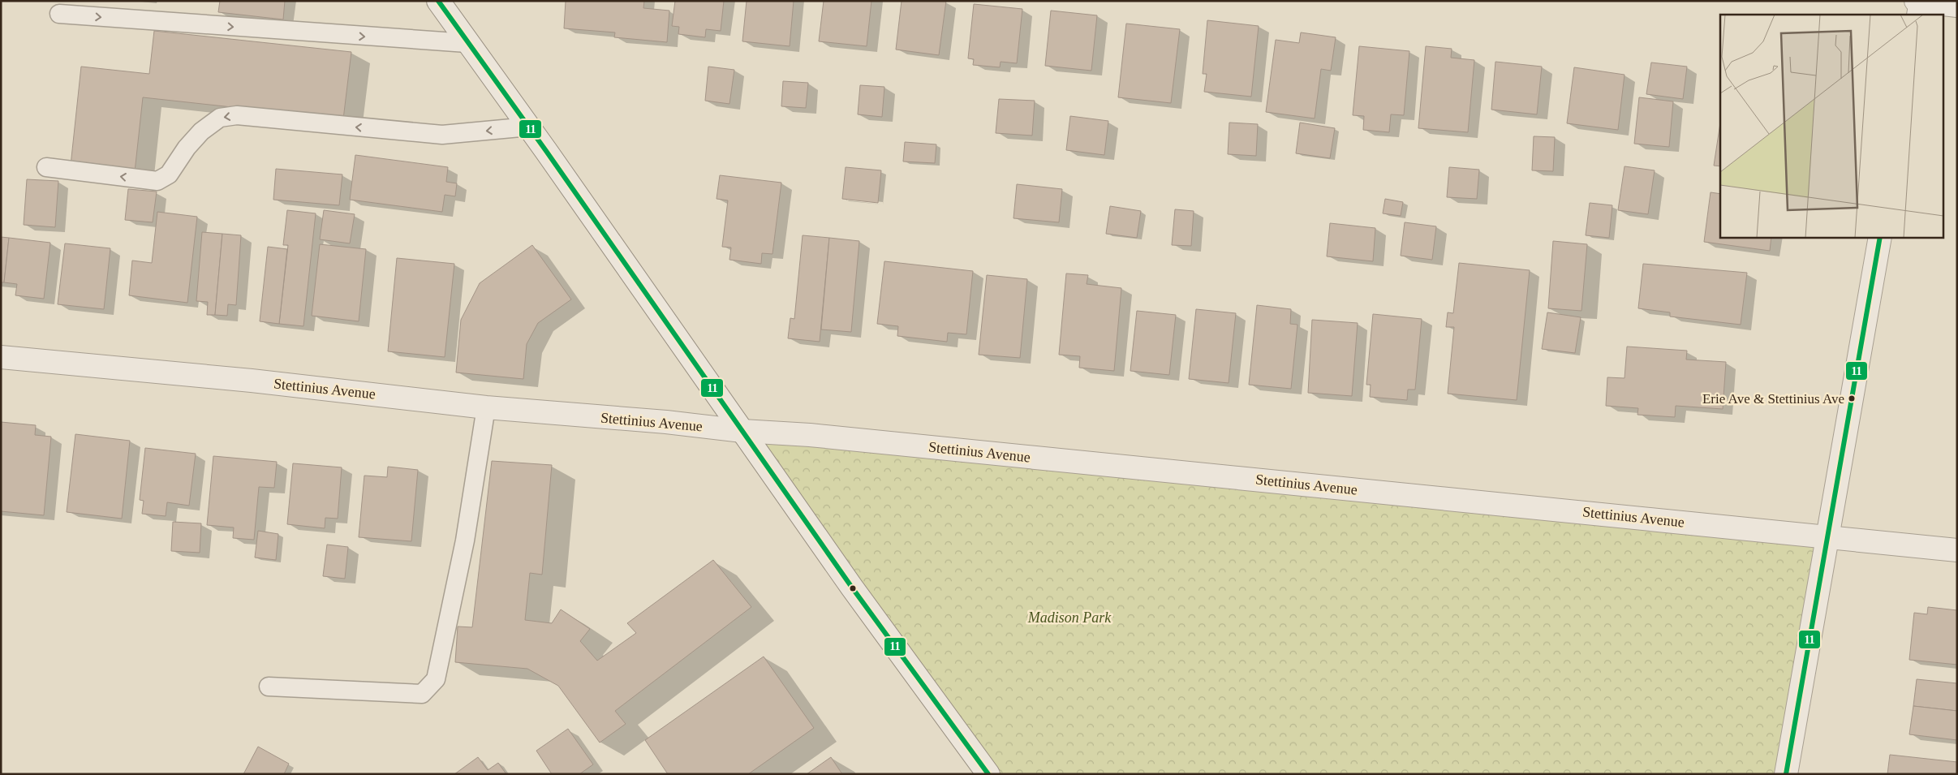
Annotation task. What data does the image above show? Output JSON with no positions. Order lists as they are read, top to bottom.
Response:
{
  "streets": {
    "street": ["Stettinius Avenue"]
  },
  "parks": ["Madison Park"],
  "places": ["Erie Ave & Stettinius Ave"],
  "lines": ["transit line 11"]
}
